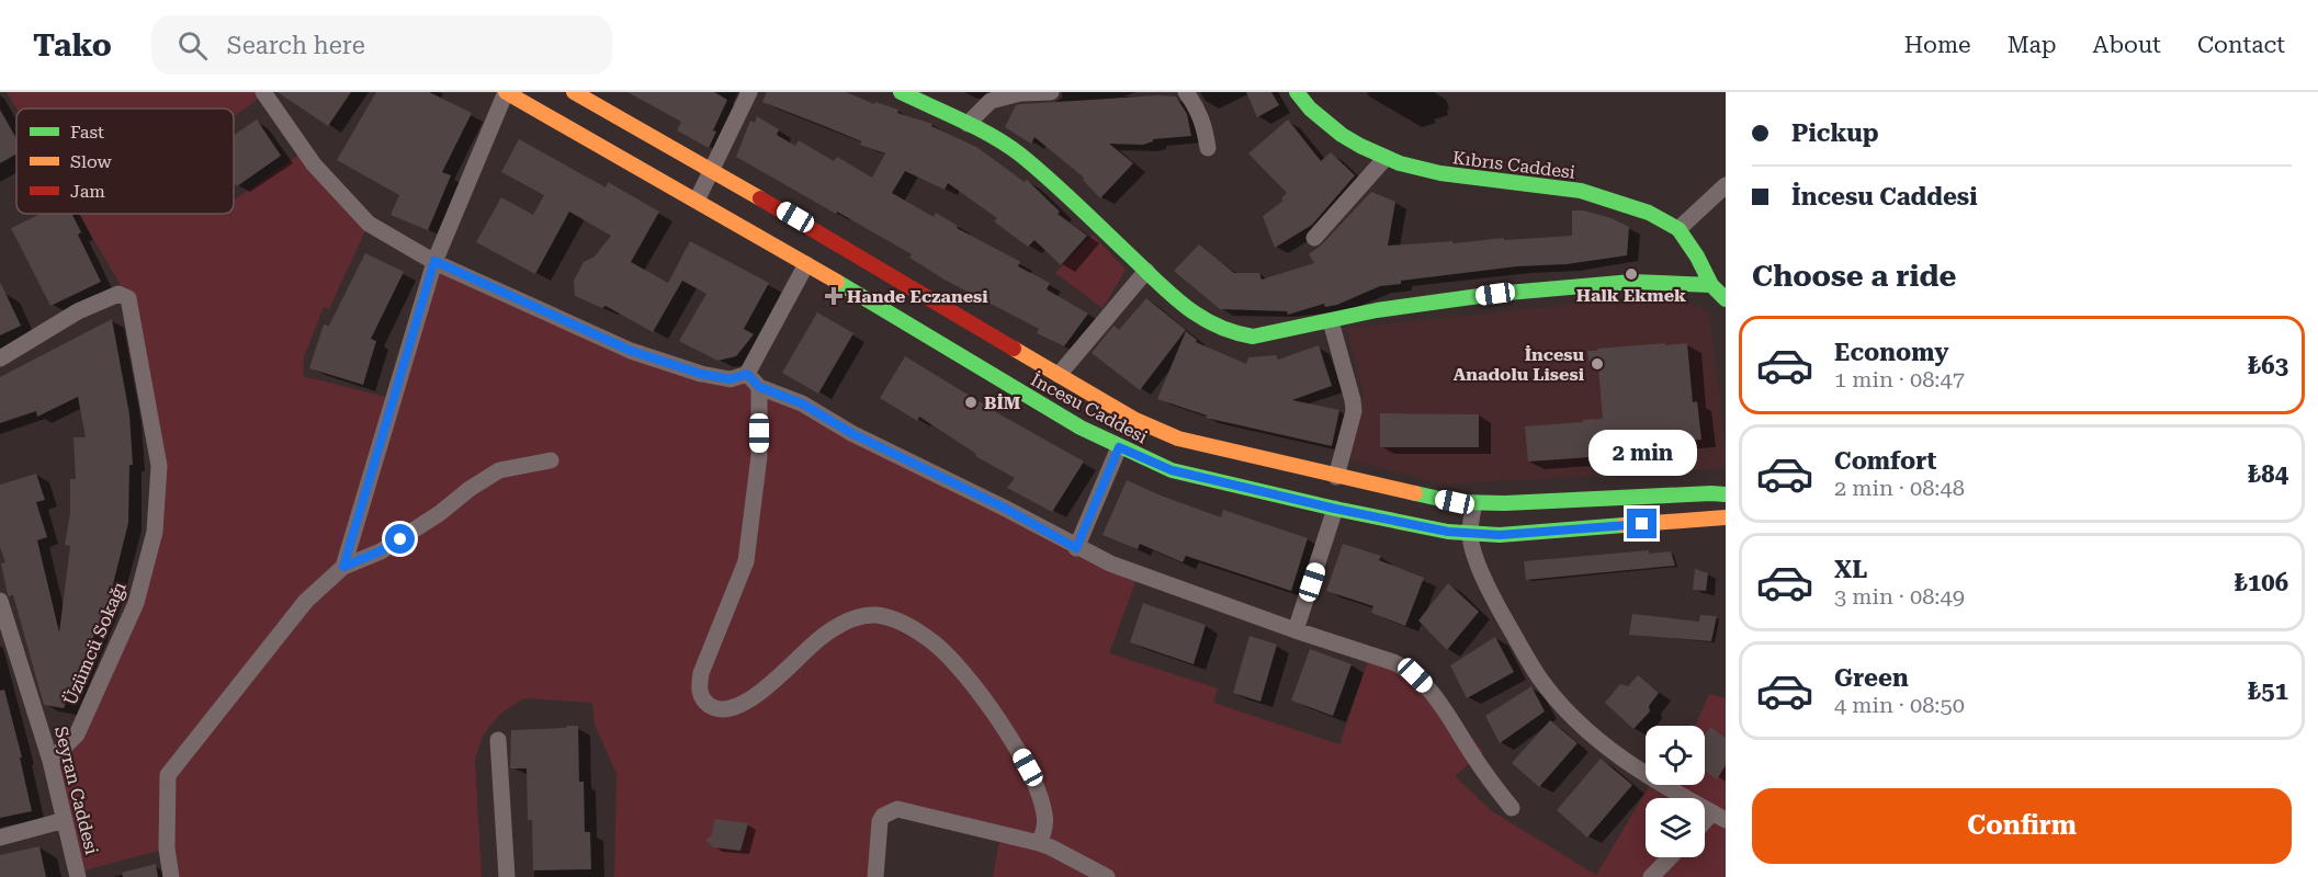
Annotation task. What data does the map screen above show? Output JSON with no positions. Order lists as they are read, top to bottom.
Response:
{
  "streets": {
    "main road": ["Kıbrıs Caddesi", "İncesu Caddesi"],
    "street": ["Üzümcü Sokağı", "Seyran Caddesi"]
  },
  "crossings": [
    ["Üzümcü Sokağı", "Seyran Caddesi"]
  ],
  "places": {
    "other": ["Halk Ekmek", "İncesu Anadolu Lisesi", "BİM"],
    "health": ["Hande Eczanesi"]
  },
  "legend": ["Fast", "Slow", "Jam"],
  "page": {
    "header": "Tako",
    "search": "Search here",
    "nav": [
      "Home",
      "Map",
      "About",
      "Contact"
    ],
    "banner": ["Pickup", "İncesu Caddesi"],
    "heading": "Choose a ride",
    "list": [
      {
        "name": "Economy",
        "note": "1 min · 08:47",
        "value": "₺63"
      },
      {
        "name": "Comfort",
        "note": "2 min · 08:48",
        "value": "₺84"
      },
      {
        "name": "XL",
        "note": "3 min · 08:49",
        "value": "₺106"
      },
      {
        "name": "Green",
        "note": "4 min · 08:50",
        "value": "₺51"
      }
    ],
    "bubble": "2 min",
    "buttons": "Confirm"
  }
}
